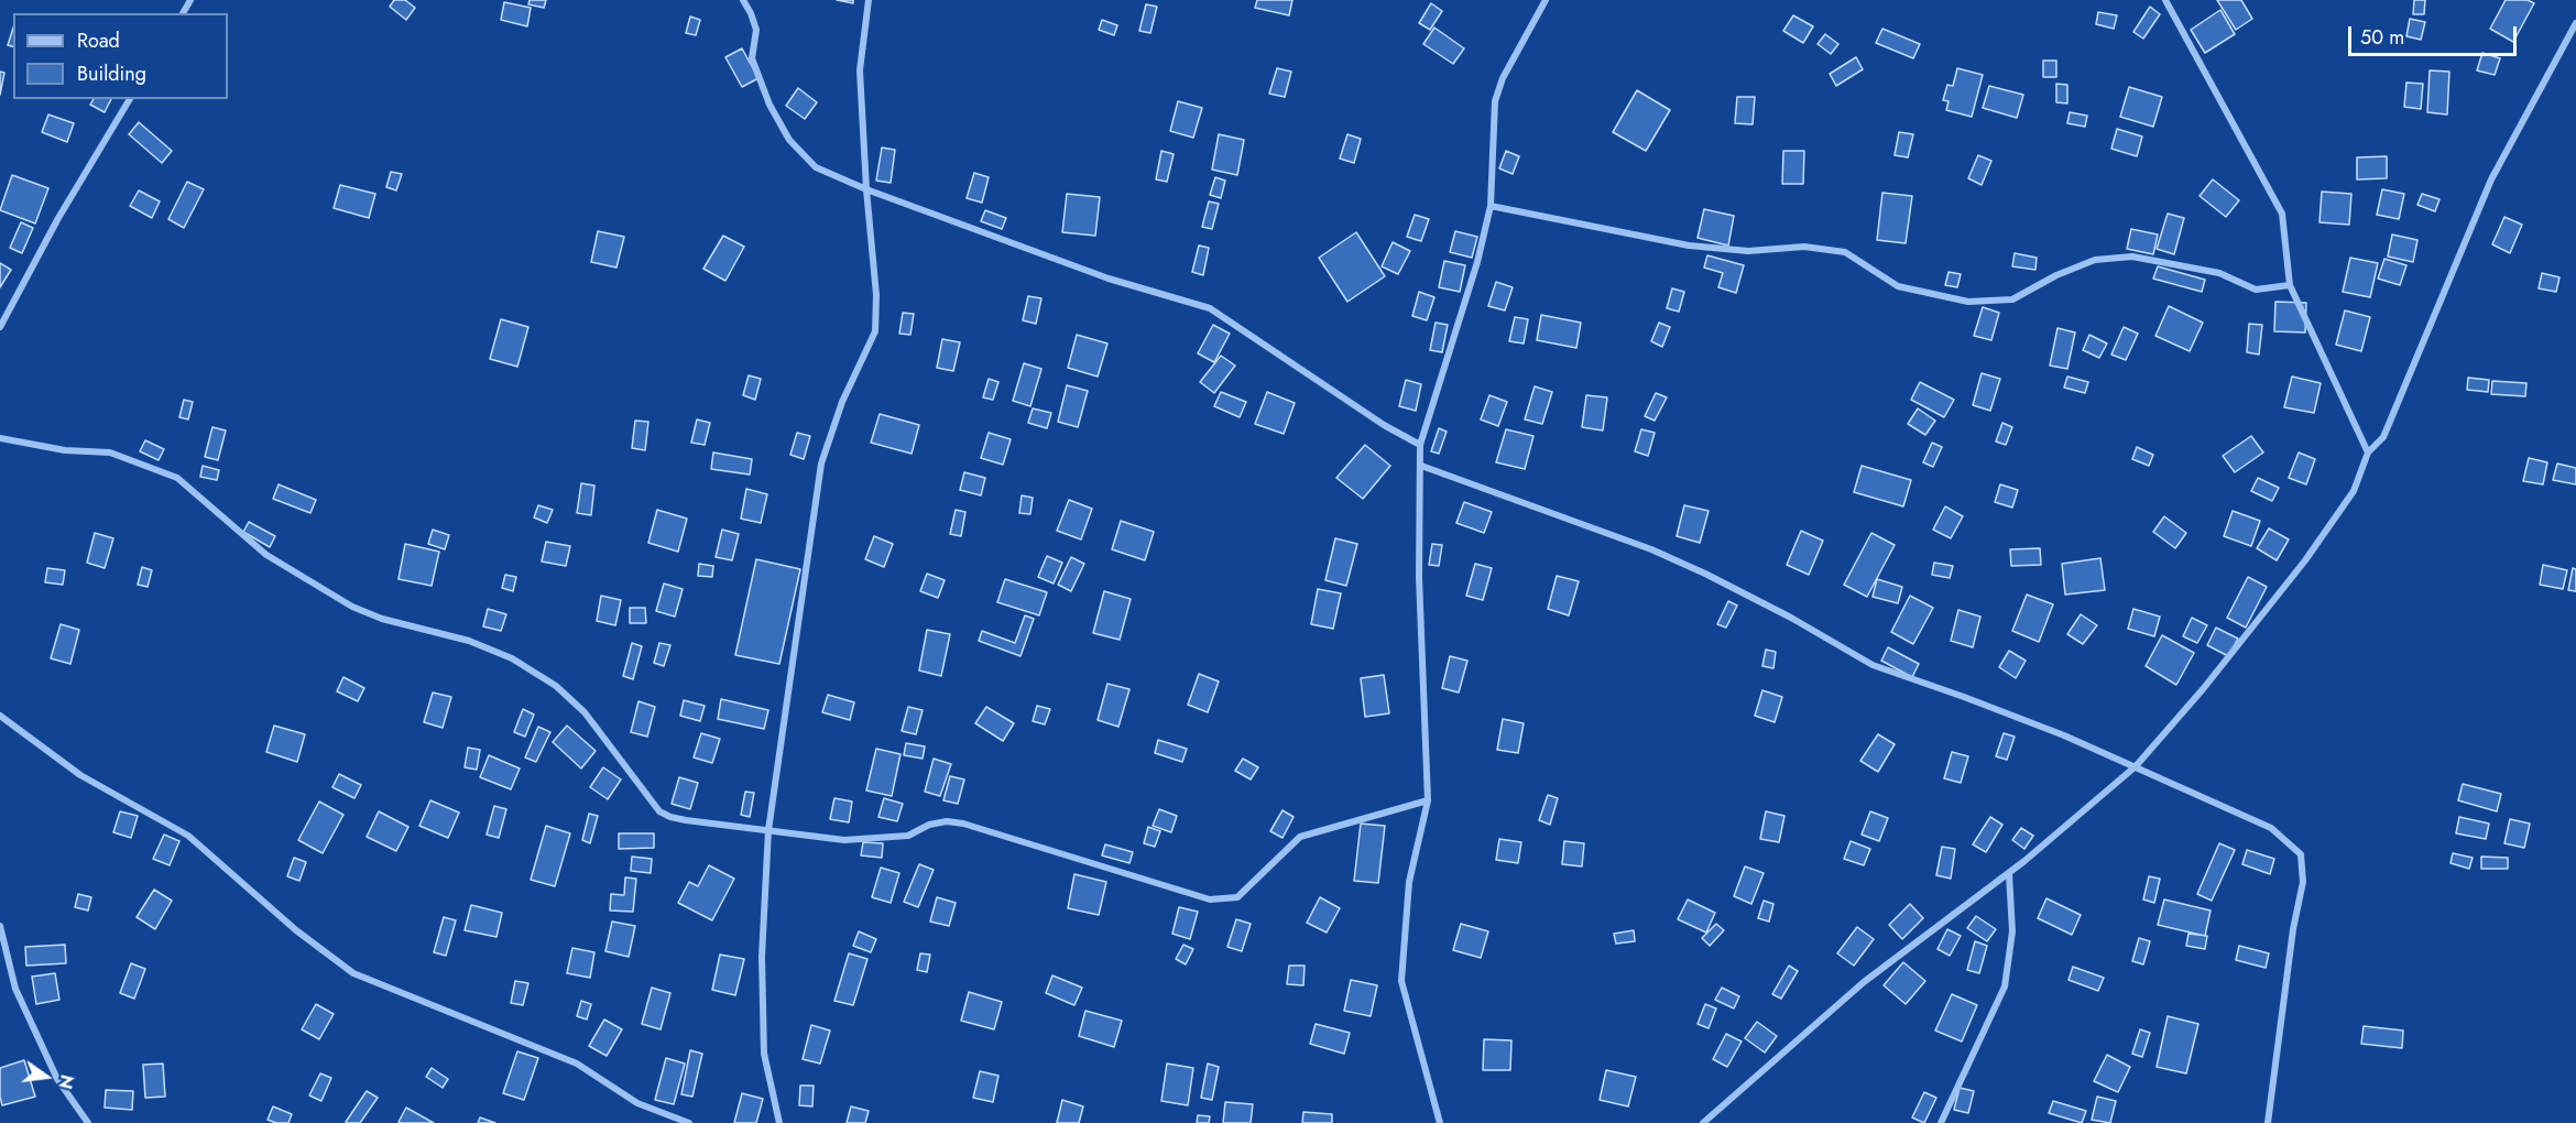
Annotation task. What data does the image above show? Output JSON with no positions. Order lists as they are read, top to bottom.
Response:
{
  "legend": ["Road", "Building"],
  "scale_bar": "50 m",
  "north": "right"
}
